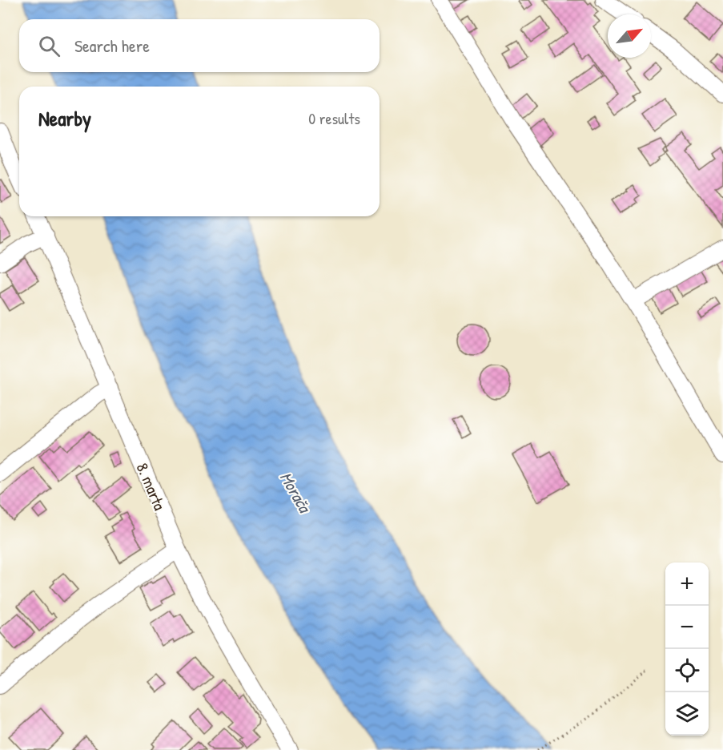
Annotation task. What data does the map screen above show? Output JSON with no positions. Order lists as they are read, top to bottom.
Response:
{
  "streets": {
    "street": ["8. marta"]
  },
  "water": ["Morača"],
  "north": "top right",
  "page": {
    "search": "Search here",
    "heading": ["Nearby", "0 results"],
    "map_buttons": ["+", "−"]
  }
}
